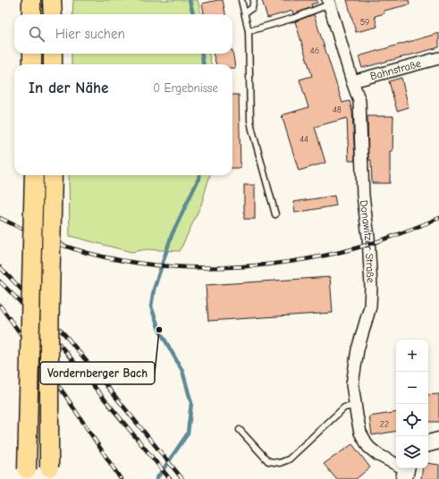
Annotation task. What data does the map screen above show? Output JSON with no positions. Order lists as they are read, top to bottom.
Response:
{
  "streets": {
    "street": ["Bahnstraße", "Donawitzer Straße"]
  },
  "crossings": [
    ["Bahnstraße", "Donawitzer Straße"]
  ],
  "places": ["Vordernberger Bach"],
  "house_numbers": [
    "59",
    "46",
    "48",
    "44",
    "22"
  ],
  "page": {
    "search": "Hier suchen",
    "heading": ["In der Nähe", "0 Ergebnisse"],
    "map_buttons": ["+", "−"]
  }
}
